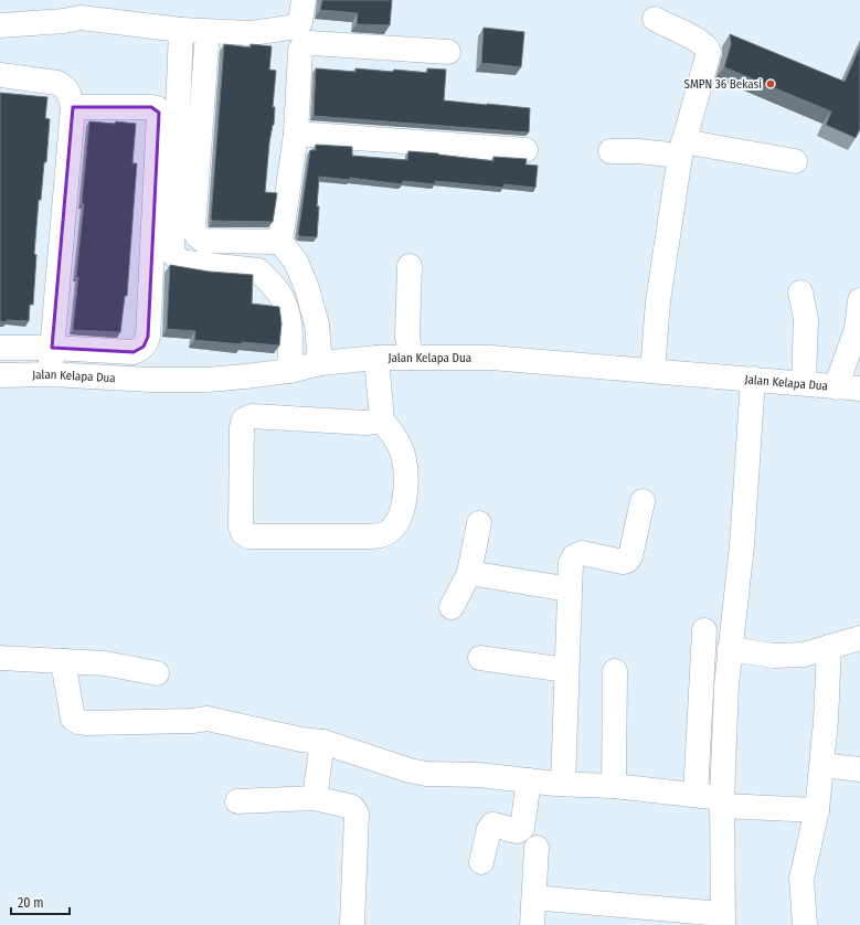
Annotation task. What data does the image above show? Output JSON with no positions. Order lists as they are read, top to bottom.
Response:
{
  "streets": {
    "street": ["Jalan Kelapa Dua"]
  },
  "places": ["SMPN 36 Bekasi"],
  "scale_bar": "20 m"
}
